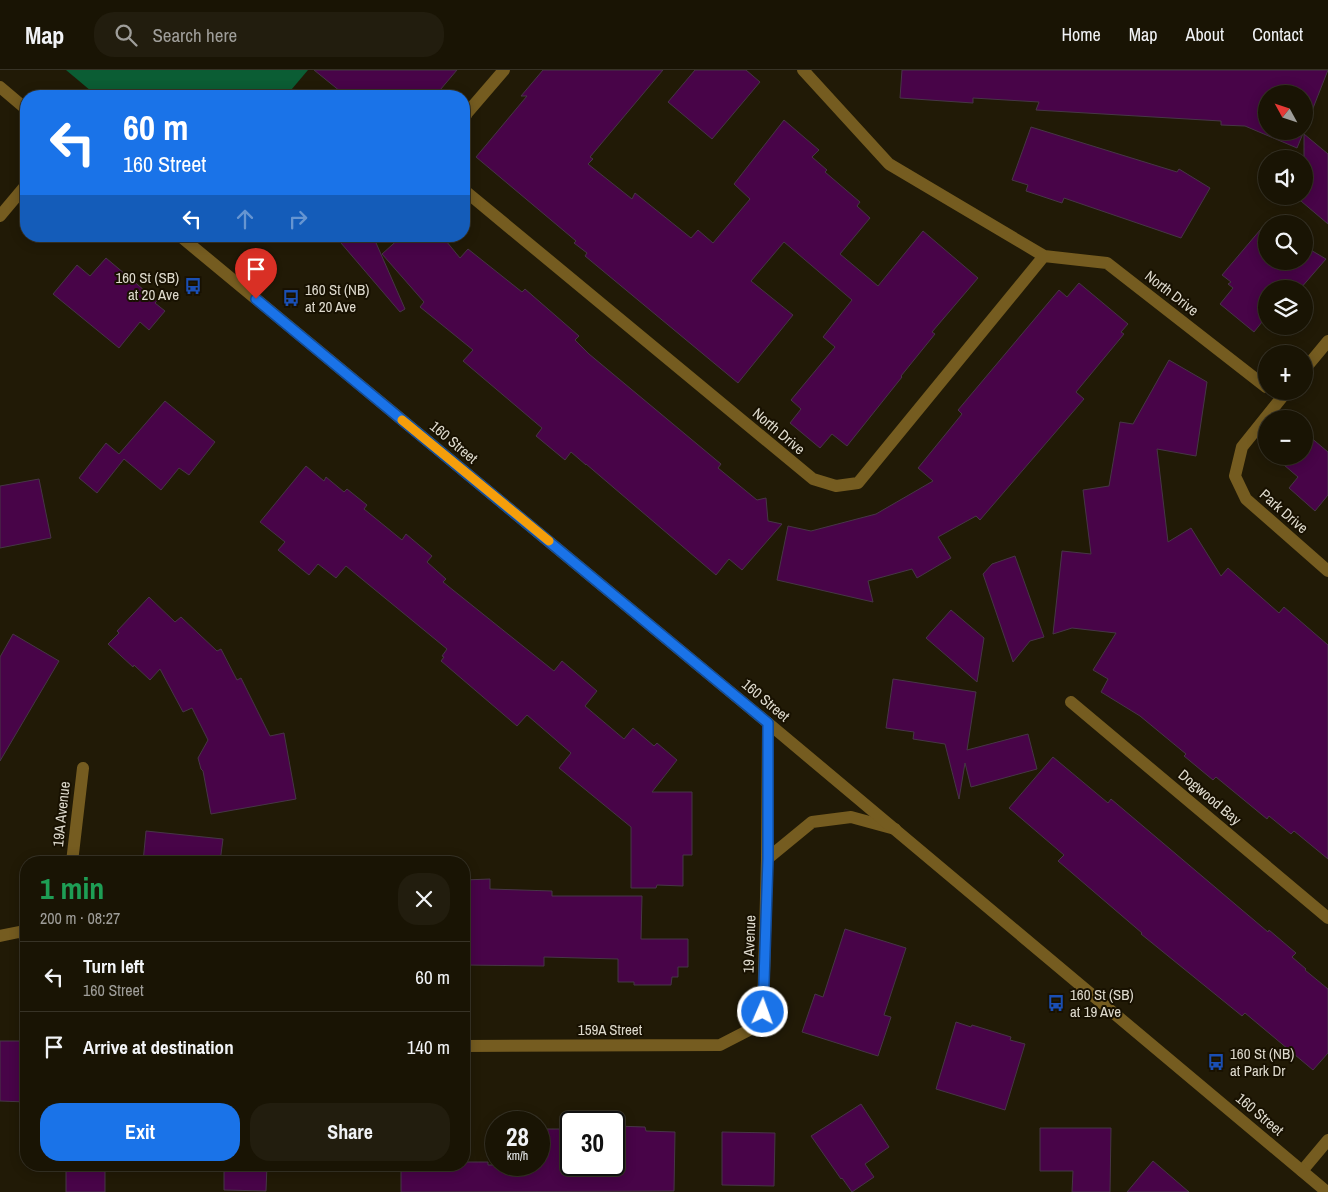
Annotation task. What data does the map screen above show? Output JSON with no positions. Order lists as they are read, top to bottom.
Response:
{
  "streets": {
    "street": [
      "North Drive",
      "160 Street",
      "Park Drive",
      "Dogwood Bay",
      "19A Avenue",
      "19 Avenue",
      "159A Street"
    ]
  },
  "crossings": [
    ["160 Street", "19 Avenue"],
    ["19 Avenue", "159A Street"]
  ],
  "places": {
    "bus stop": [
      "160 St (SB) at 20 Ave",
      "160 St (NB) at 20 Ave",
      "160 St (SB) at 19 Ave",
      "160 St (NB) at Park Dr"
    ]
  },
  "north": "top left",
  "page": {
    "header": "Map",
    "search": "Search here",
    "nav": [
      "Home",
      "Map",
      "About",
      "Contact"
    ],
    "map_buttons": ["+", "−"],
    "turn": ["60 m", "160 Street"],
    "heading": ["1 min", "200 m · 08:27"],
    "list": [
      {
        "name": "Turn left",
        "note": "160 Street",
        "value": "60 m"
      },
      {
        "name": "Arrive at destination",
        "value": "140 m"
      }
    ],
    "buttons": ["Exit", "Share"],
    "speed": "28 km/h",
    "limit": "30"
  }
}
